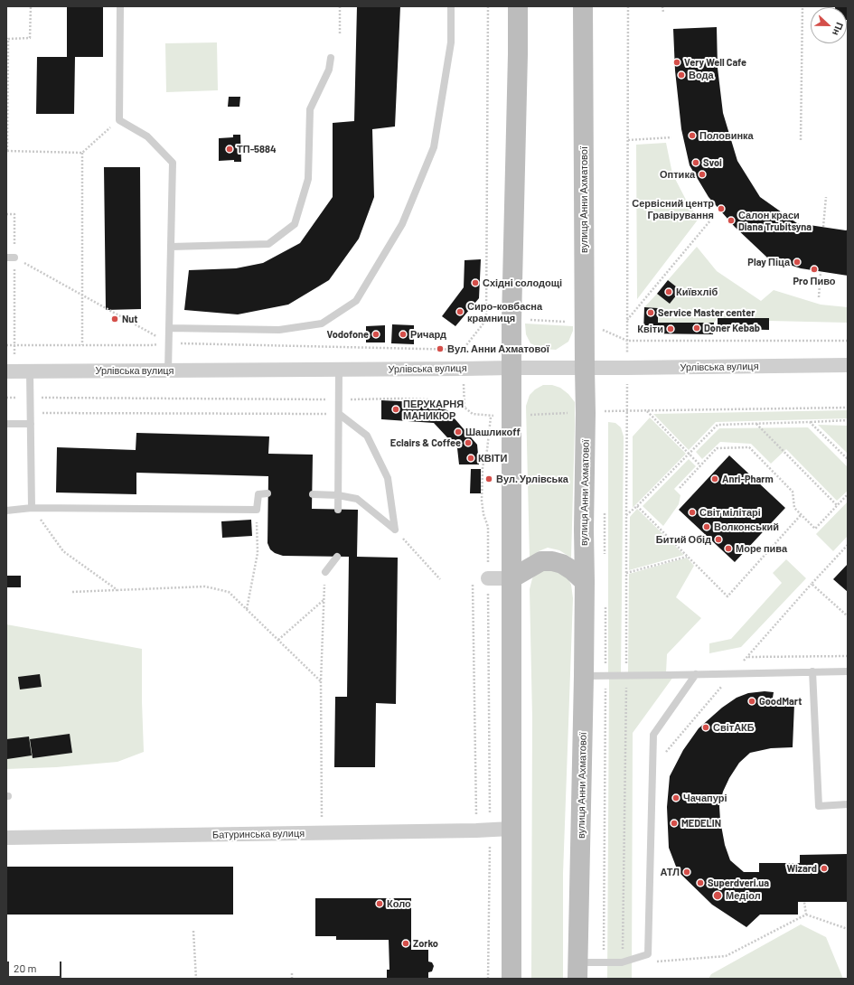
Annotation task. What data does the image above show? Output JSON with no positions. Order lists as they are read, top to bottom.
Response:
{
  "streets": {
    "main road": ["вулиця Анни Ахматової"],
    "street": ["Урлівська вулиця", "Батуринська вулиця"]
  },
  "crossings": [
    ["вулиця Анни Ахматової", "Урлівська вулиця"]
  ],
  "places": [
    "Very Well Cafe",
    "Вода",
    "Половинка",
    "ТП-5884",
    "Svoi",
    "Оптика",
    "Сервісний центр Гравірування",
    "Салон краси Diana Trubitsyna",
    "Play Піца",
    "Pro Пиво",
    "Східні солодощі",
    "Київхліб",
    "Сиро-ковбасна крамниця",
    "Service Master center",
    "Nut",
    "Doner Kebab",
    "Квіти",
    "Vodofone",
    "Ричард",
    "Вул. Анни Ахматової",
    "ПЕРУКАРНЯ МАНИКЮР",
    "Шашликоff",
    "Eclairs & Coffee",
    "КВІТИ",
    "Вул. Урлівська",
    "Anri-Pharm",
    "Світ мілітарі",
    "Волконський",
    "Битий Обід",
    "Море пива",
    "GoodMart",
    "СвітАКБ",
    "Чачапурі",
    "MEDELIN",
    "Wizard",
    "АТЛ",
    "Superdveri.ua",
    "Медіол",
    "Коло",
    "Zorko"
  ],
  "scale_bar": "20 m",
  "north": "right"
}
